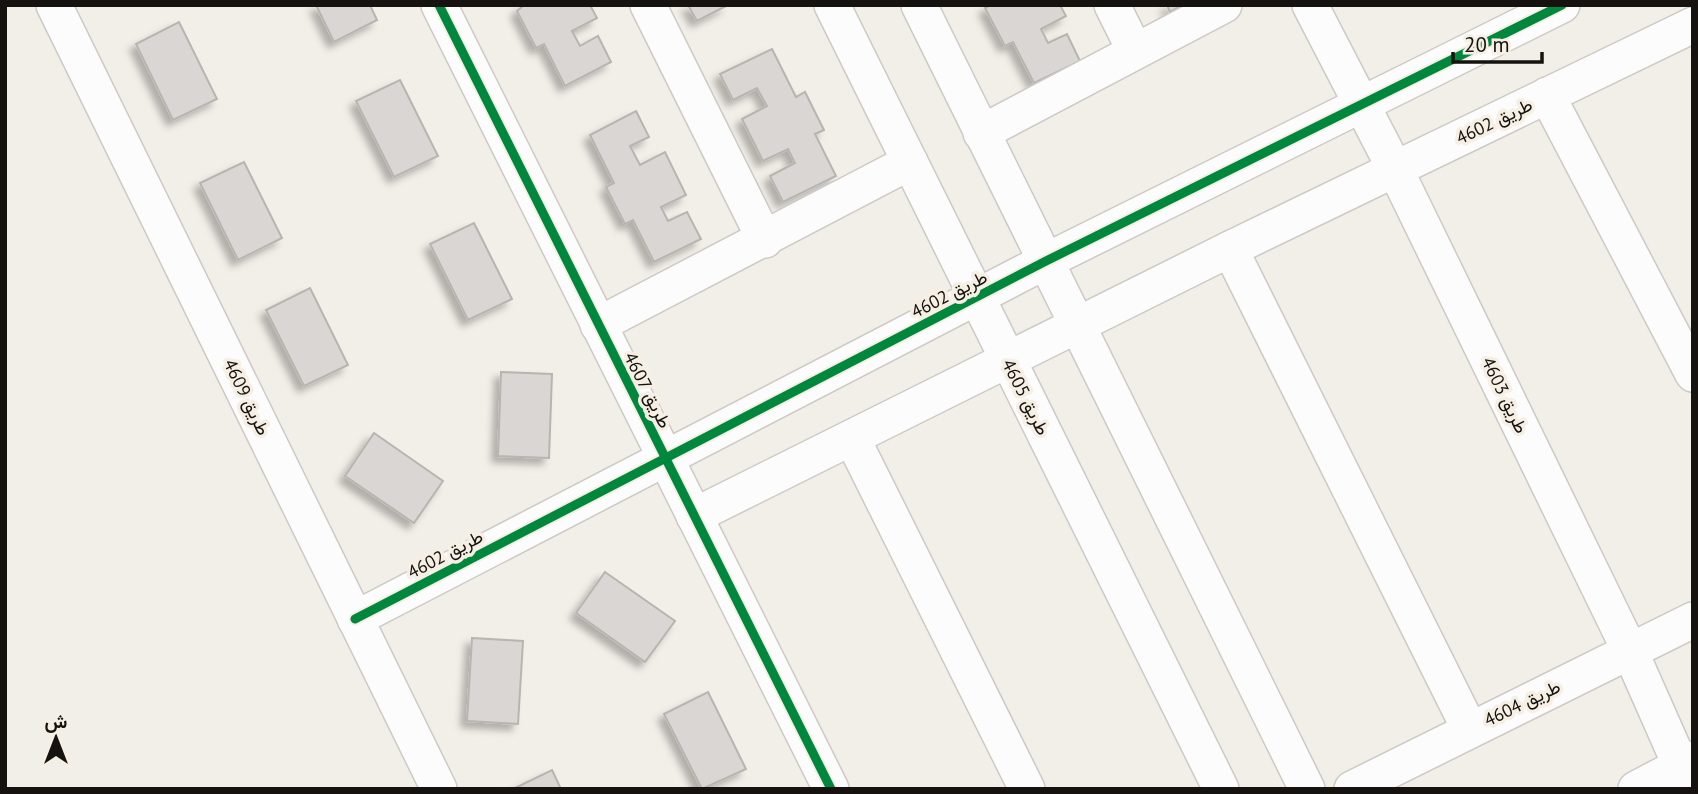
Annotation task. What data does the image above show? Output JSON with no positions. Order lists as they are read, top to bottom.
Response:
{
  "streets": {
    "street": [
      "طريق 4602",
      "طريق 4607",
      "طريق 4603",
      "طريق 4609",
      "طريق 4605",
      "طريق 4604"
    ]
  },
  "crossings": [
    ["طريق 4602", "طريق 4607"],
    ["طريق 4602", "طريق 4603"],
    ["طريق 4602", "طريق 4609"],
    ["طريق 4602", "طريق 4605"],
    ["طريق 4603", "طريق 4604"]
  ],
  "scale_bar": "20 m",
  "north": "top"
}
